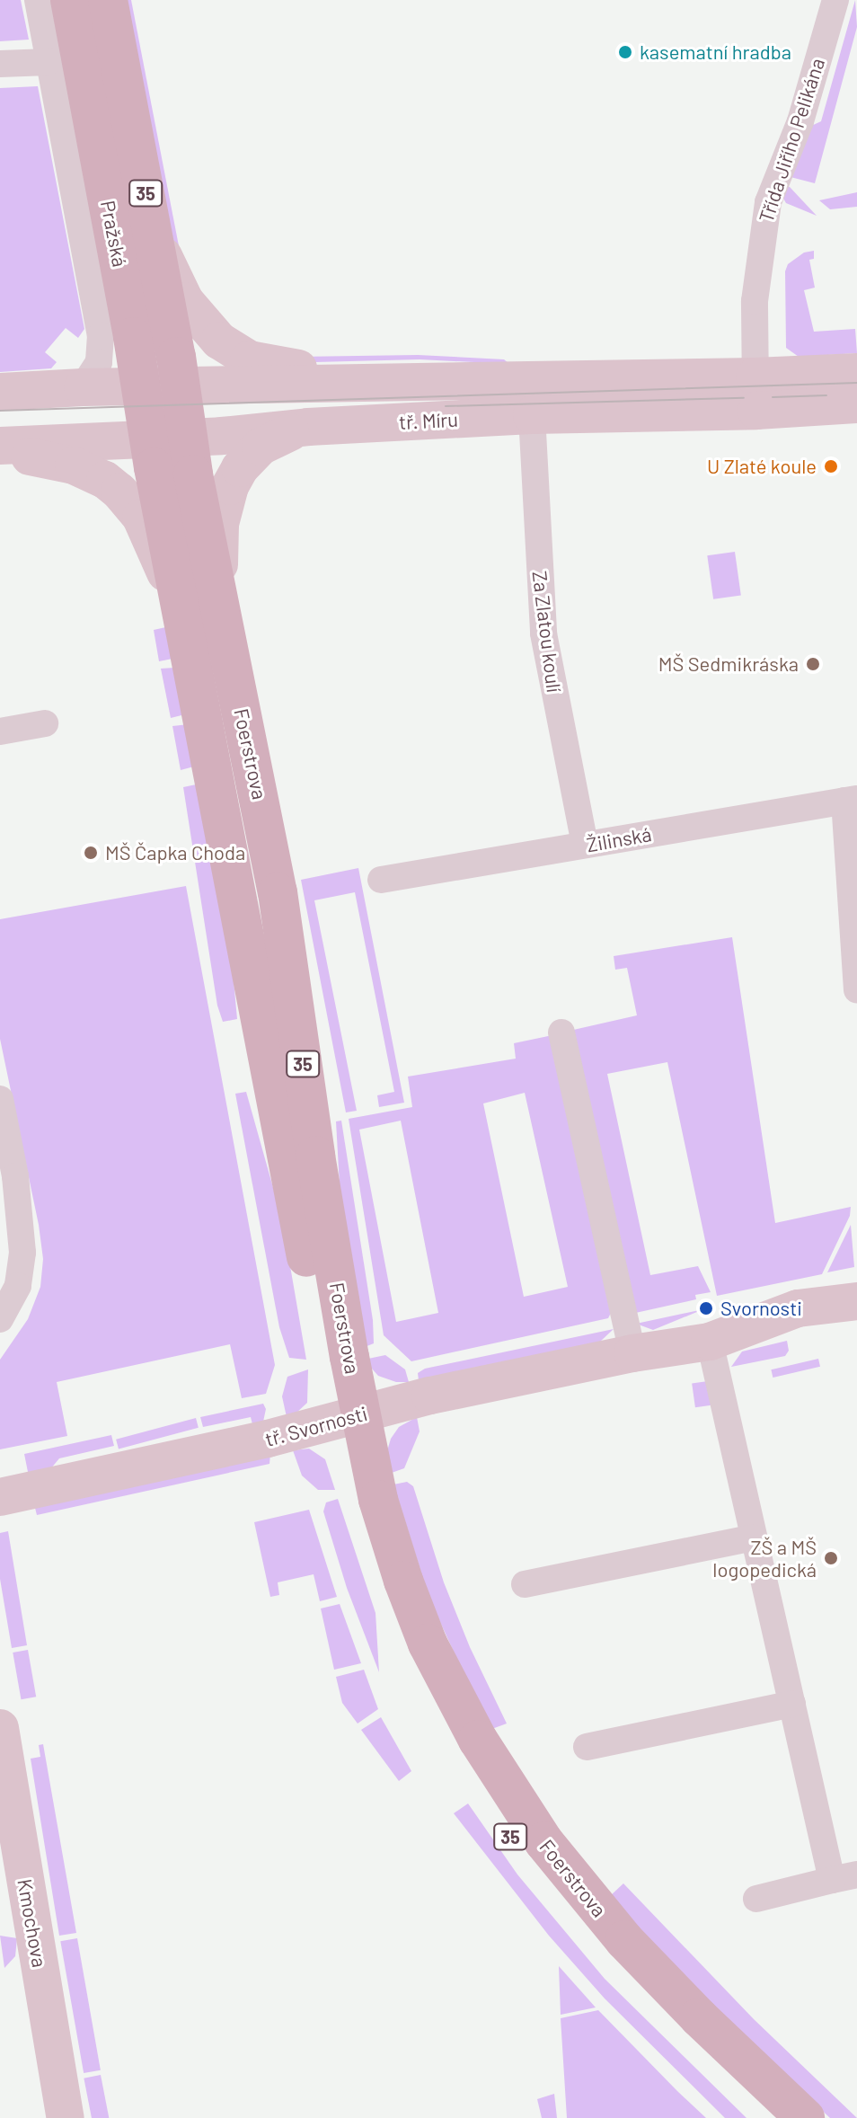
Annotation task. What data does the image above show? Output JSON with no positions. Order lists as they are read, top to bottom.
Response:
{
  "streets": {
    "main road": [
      "35",
      "Pražská",
      "tř. Míru",
      "Foerstrova",
      "tř. Svornosti",
      "Kmochova"
    ],
    "street": ["Třída Jiřího Pelikána", "Za Zlatou koulí", "Žilinská"]
  },
  "crossings": [
    ["Třída Jiřího Pelikána", "tř. Míru"],
    ["Pražská", "tř. Míru"],
    ["Pražská", "Foerstrova"],
    ["tř. Míru", "Za Zlatou koulí"],
    ["tř. Míru", "Foerstrova"],
    ["Za Zlatou koulí", "Žilinská"],
    ["Foerstrova", "tř. Svornosti"]
  ],
  "places": [
    "kasematní hradba",
    "U Zlaté koule",
    "MŠ Sedmikráska",
    "MŠ Čapka Choda",
    "Svornosti",
    "ZŠ a MŠ logopedická"
  ]
}
